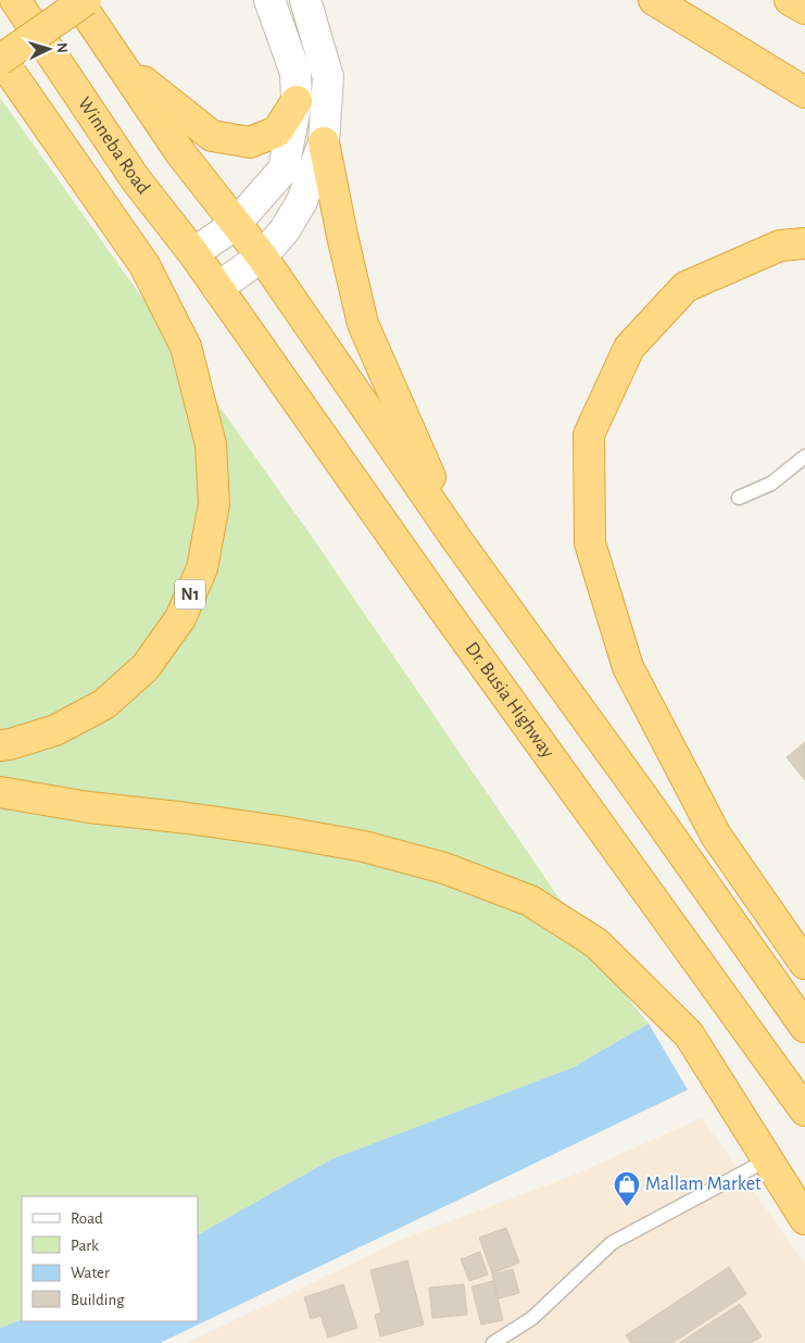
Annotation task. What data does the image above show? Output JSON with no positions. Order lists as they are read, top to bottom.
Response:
{
  "streets": {
    "highway": ["Winneba Road", "N1", "Dr. Busia Highway"]
  },
  "crossings": [
    ["Winneba Road", "Dr. Busia Highway"]
  ],
  "places": {
    "shop": ["Mallam Market"]
  },
  "legend": [
    "Road",
    "Park",
    "Water",
    "Building"
  ],
  "north": "right"
}
